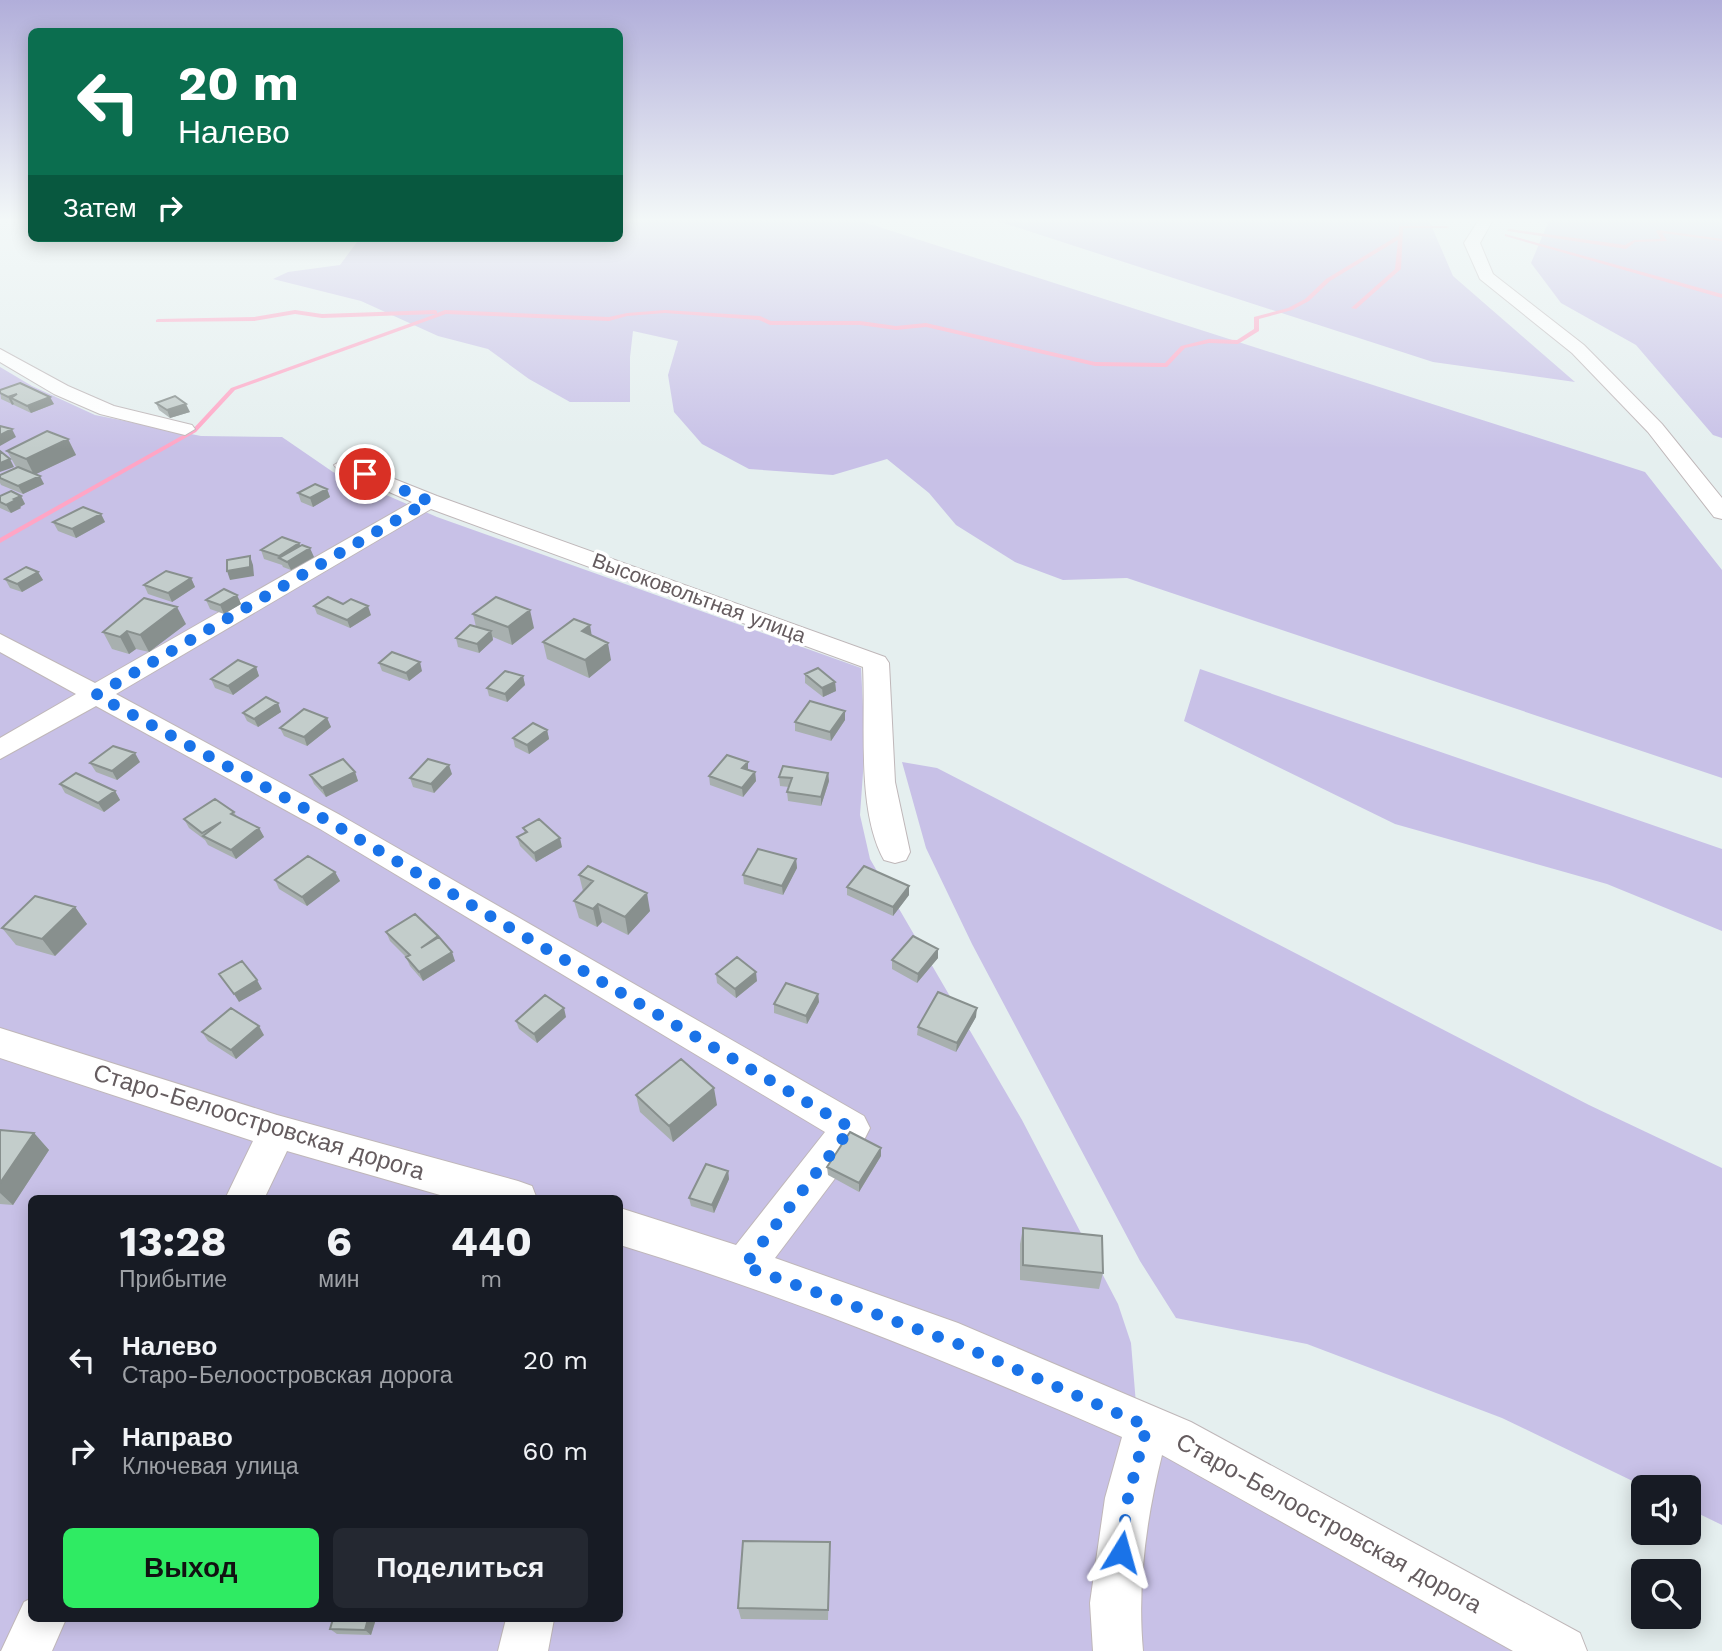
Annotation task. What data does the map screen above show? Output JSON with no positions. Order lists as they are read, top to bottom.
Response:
{
  "streets": {
    "street": ["Высоковольтная улица", "Старо-Белоостровская дорога"]
  },
  "page": {
    "turn": ["20 m", "Налево"],
    "then": "Затем",
    "eta": [
      "13:28",
      "Прибытие",
      "6",
      "мин",
      "440",
      "m"
    ],
    "list": [
      {
        "name": "Налево",
        "note": "Старо-Белоостровская дорога",
        "value": "20 m"
      },
      {
        "name": "Направо",
        "note": "Ключевая улица",
        "value": "60 m"
      }
    ],
    "buttons": ["Выход", "Поделиться"]
  }
}
